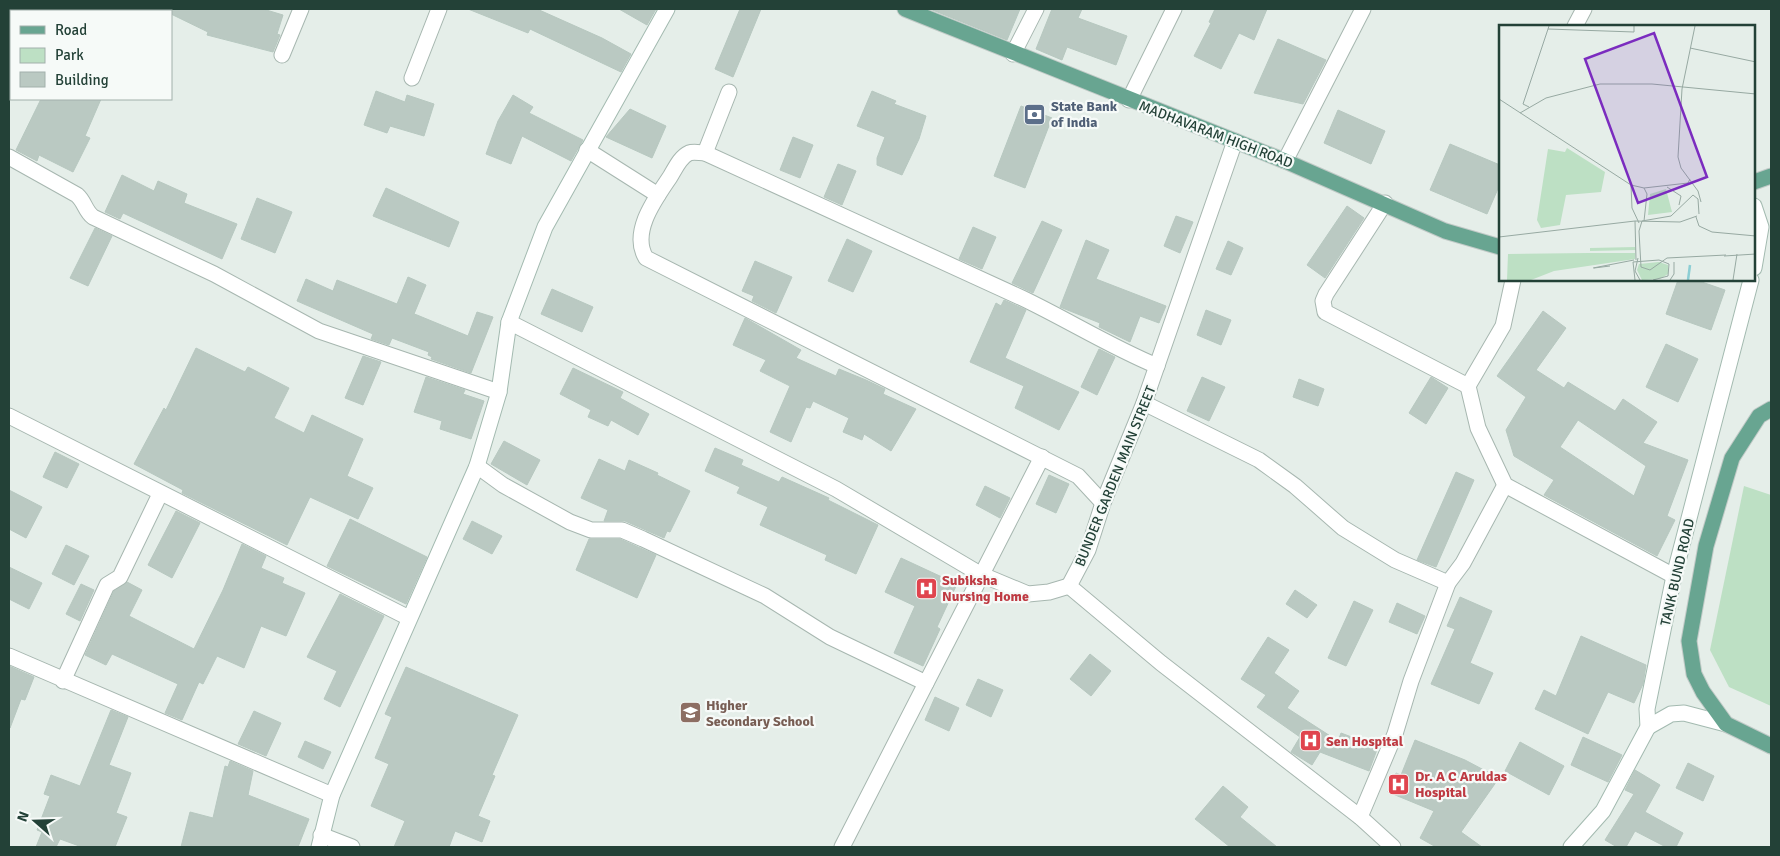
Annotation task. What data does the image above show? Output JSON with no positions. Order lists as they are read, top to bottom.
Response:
{
  "streets": {
    "main road": ["MADHAVARAM HIGH ROAD"],
    "street": ["BUNDER GARDEN MAIN STREET", "TANK BUND ROAD"]
  },
  "crossings": [
    ["MADHAVARAM HIGH ROAD", "BUNDER GARDEN MAIN STREET"]
  ],
  "places": {
    "bank": ["State Bank of India"],
    "hospital": ["Subiksha Nursing Home", "Sen Hospital", "Dr. A C Aruldas Hospital"],
    "school or university": ["Higher Secondary School"]
  },
  "legend": ["Road", "Park", "Building"],
  "north": "left"
}
